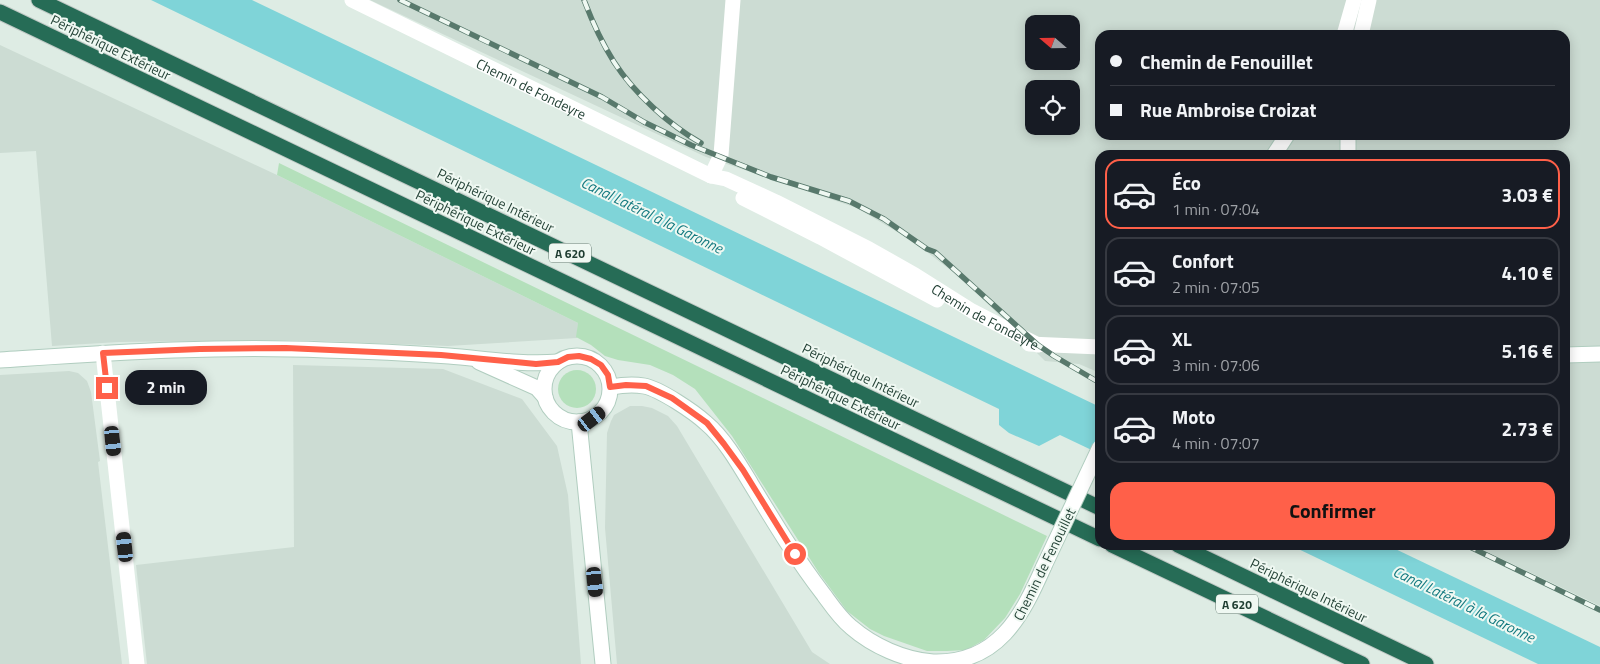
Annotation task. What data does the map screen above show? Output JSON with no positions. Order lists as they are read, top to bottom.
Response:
{
  "streets": {
    "highway": ["Périphérique Extérieur", "Périphérique Intérieur", "A 620"],
    "street": ["Chemin de Fondeyre", "Chemin de Fenouillet"]
  },
  "water": ["Canal Latéral à la Garonne"],
  "north": "left",
  "page": {
    "banner": ["Chemin de Fenouillet", "Rue Ambroise Croizat"],
    "list": [
      {
        "name": "Éco",
        "note": "1 min · 07:04",
        "value": "3.03 €"
      },
      {
        "name": "Confort",
        "note": "2 min · 07:05",
        "value": "4.10 €"
      },
      {
        "name": "XL",
        "note": "3 min · 07:06",
        "value": "5.16 €"
      },
      {
        "name": "Moto",
        "note": "4 min · 07:07",
        "value": "2.73 €"
      }
    ],
    "bubble": "2 min",
    "buttons": "Confirmer"
  }
}
